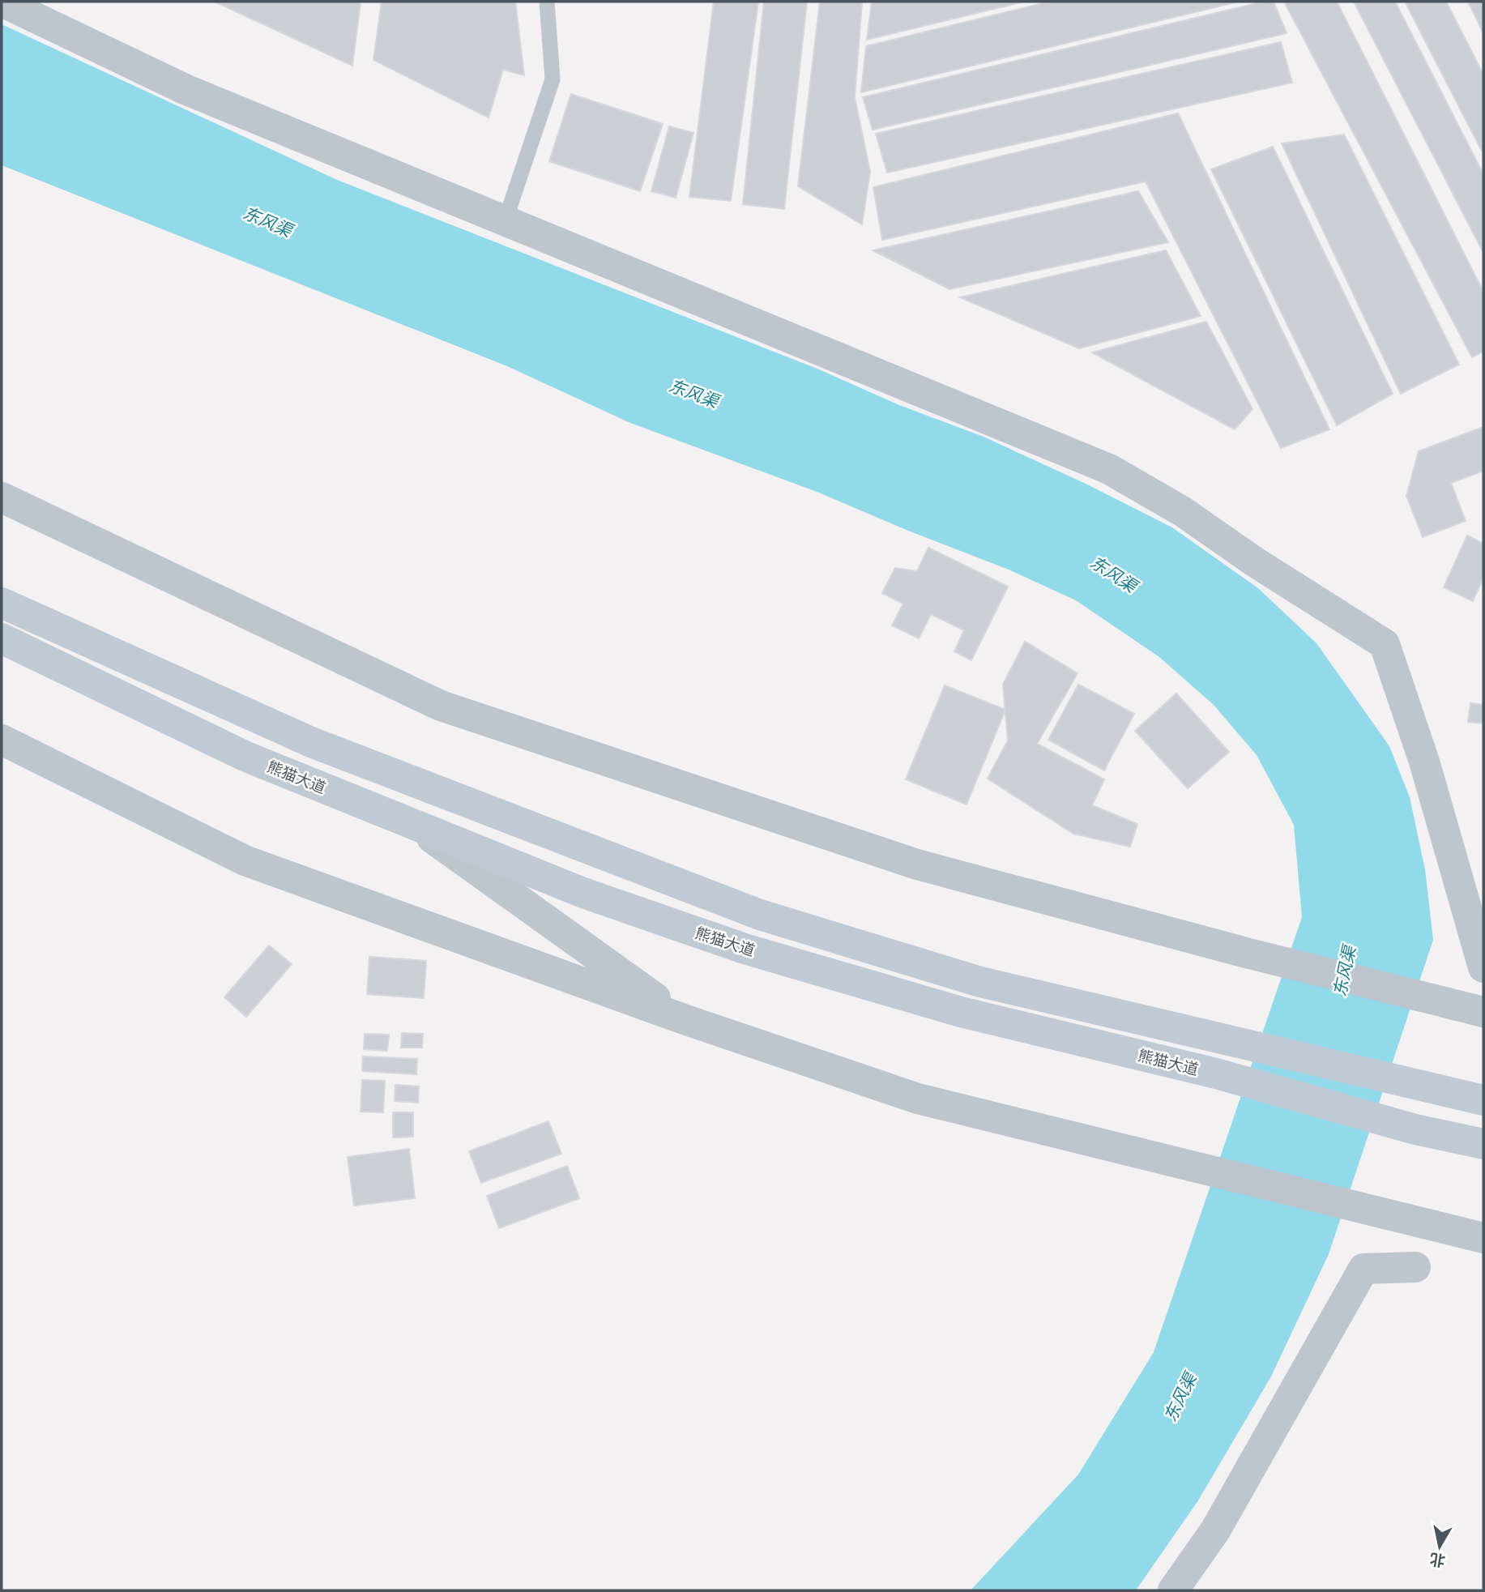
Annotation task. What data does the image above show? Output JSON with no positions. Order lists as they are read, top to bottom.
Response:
{
  "streets": {
    "main road": ["熊猫大道"]
  },
  "water": ["东风渠"],
  "north": "bottom"
}
